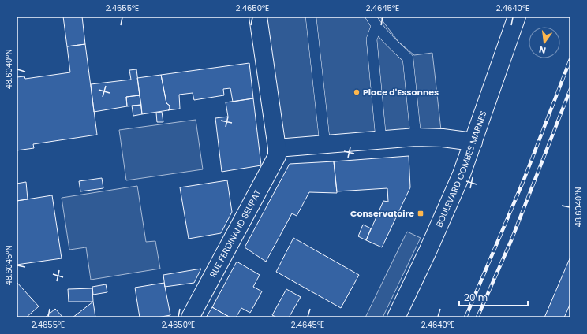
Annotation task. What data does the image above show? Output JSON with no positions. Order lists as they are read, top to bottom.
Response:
{
  "streets": {
    "street": ["BOULEVARD COMBES MARNES", "RUE FERDINAND SEURAT"]
  },
  "places": {
    "other": ["Place d'Essonnes"],
    "transit": ["Conservatoire"]
  },
  "scale_bar": "20 m",
  "north": "bottom",
  "coordinates": [
    "2.4655°E",
    "2.4650°E",
    "2.4645°E",
    "2.4640°E",
    "48.6040°N",
    "48.6045°N"
  ]
}
